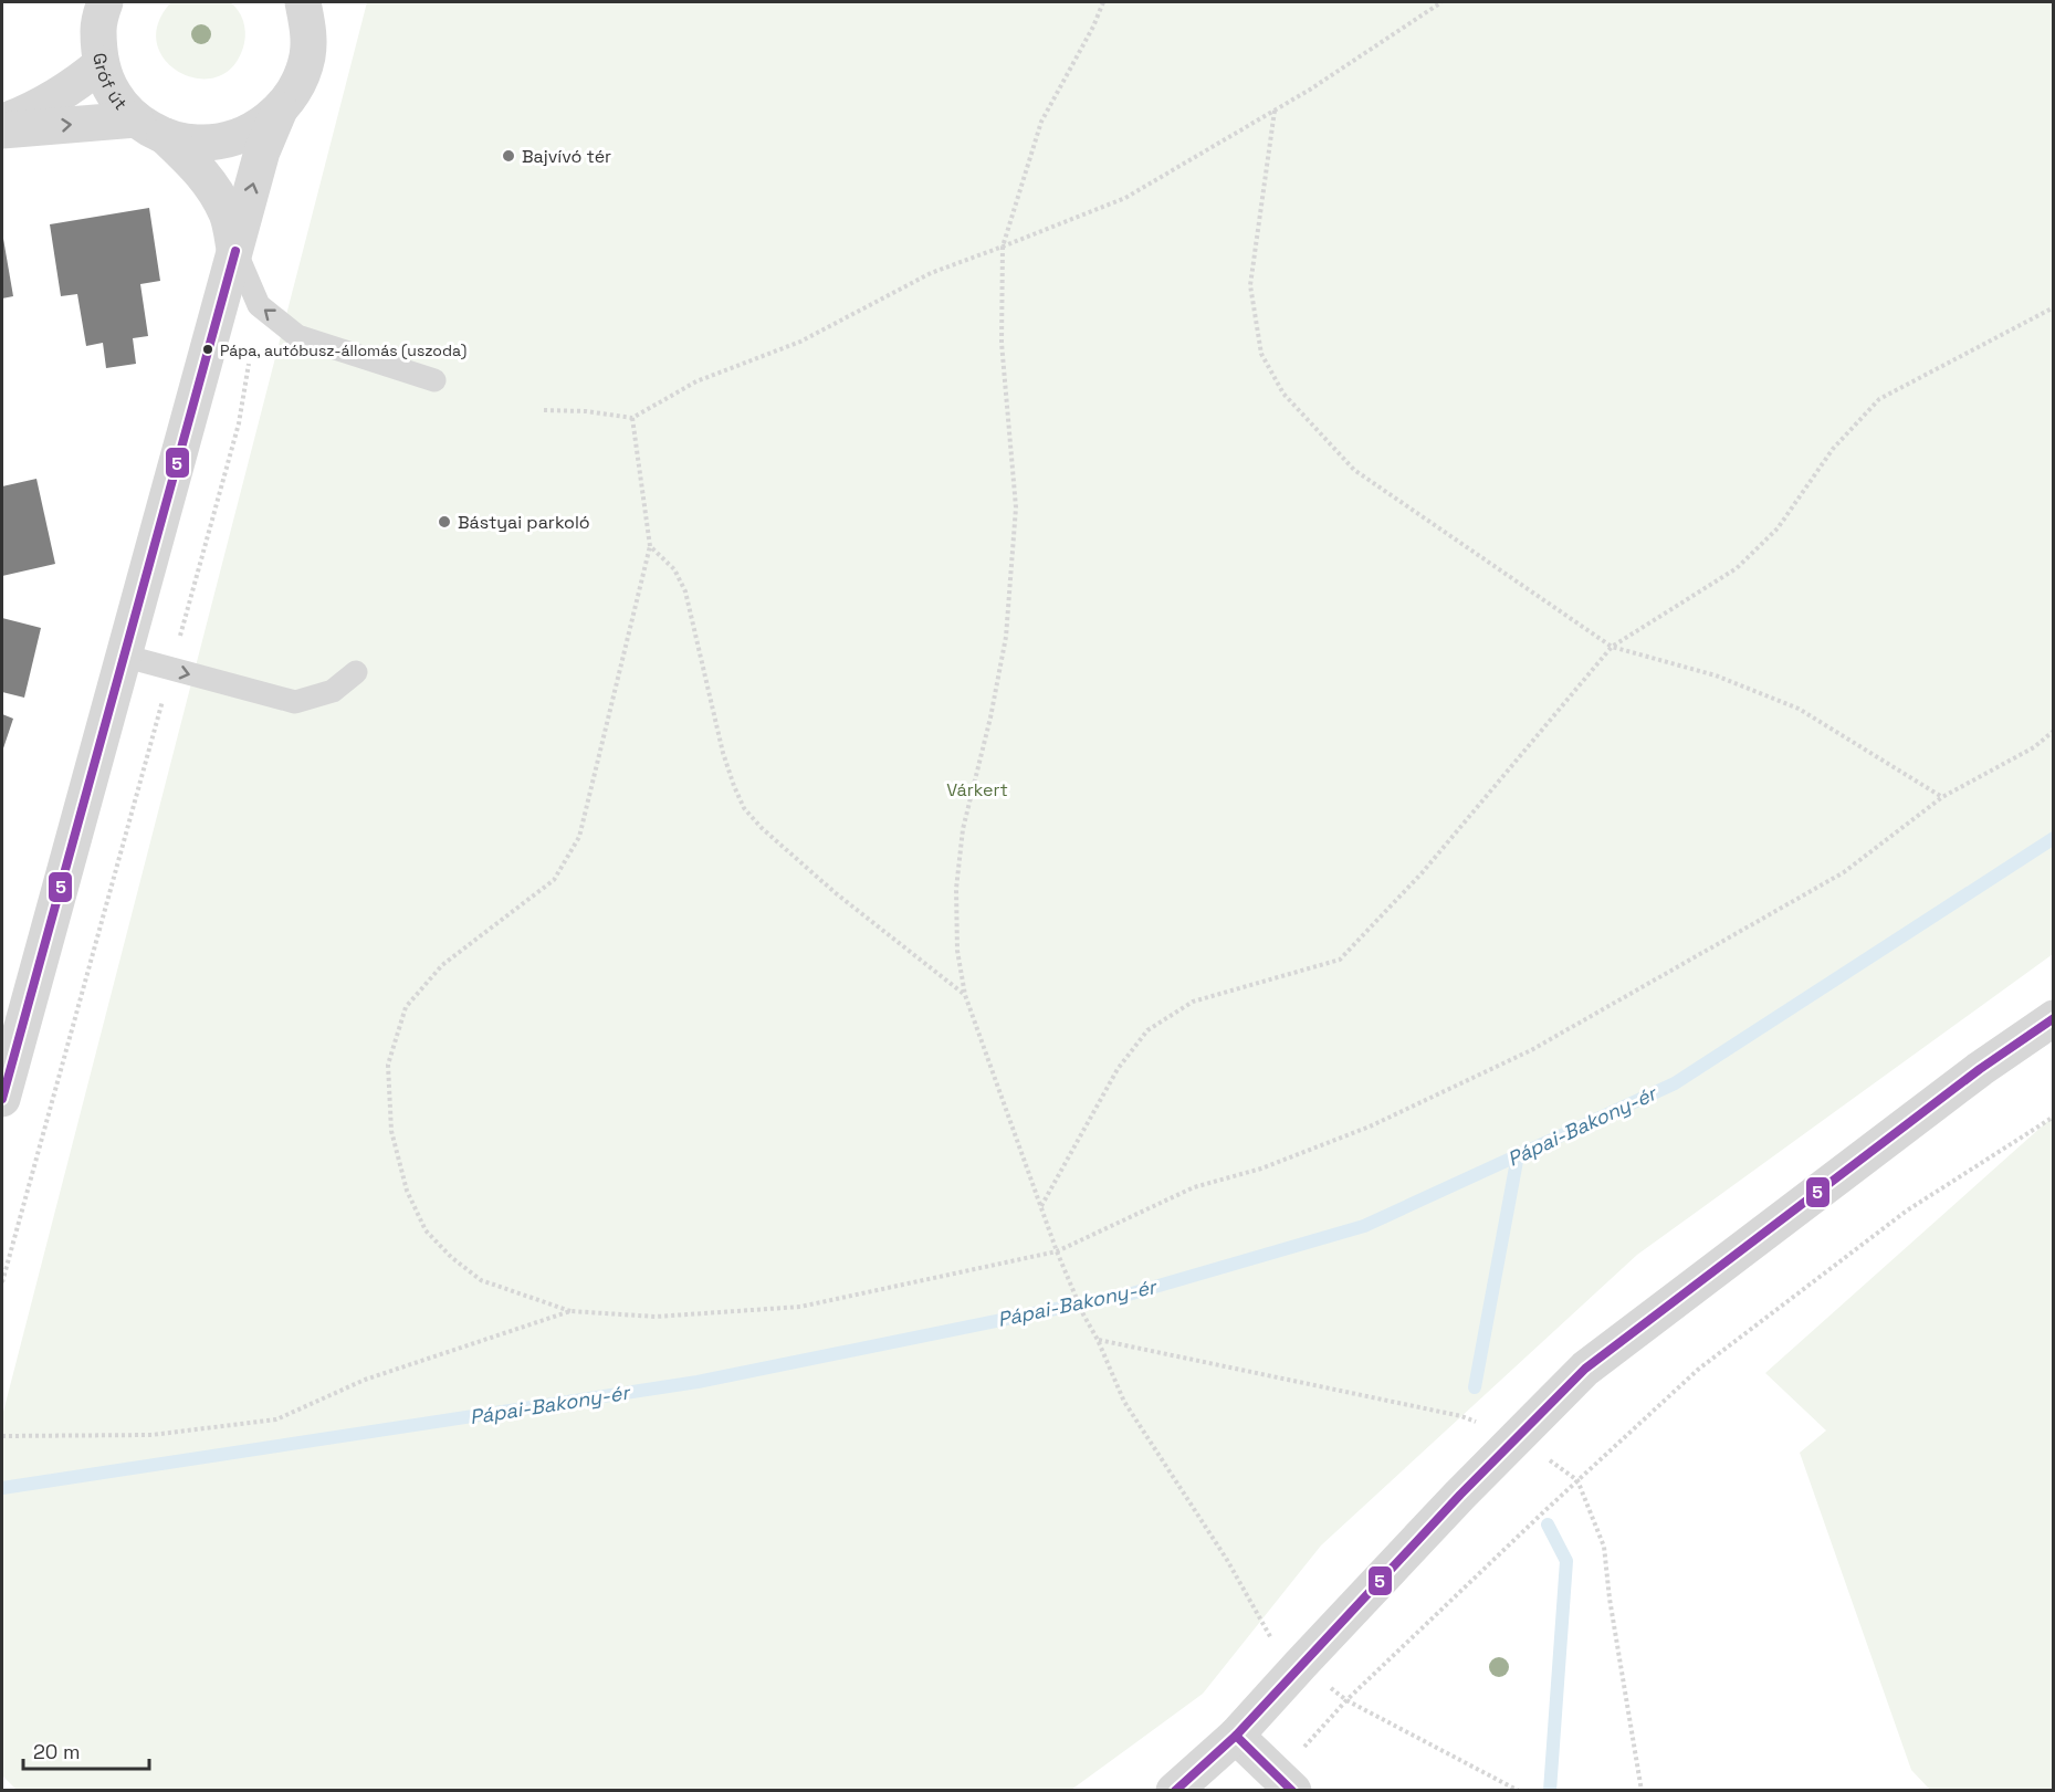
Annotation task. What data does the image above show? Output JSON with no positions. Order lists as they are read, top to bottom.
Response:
{
  "streets": {
    "street": ["Gróf út"]
  },
  "water": ["Pápai-Bakony-ér"],
  "parks": ["Várkert"],
  "places": ["Bajvívó tér", "Pápa, autóbusz-állomás (uszoda)", "Bástyai parkoló"],
  "lines": ["transit line 5"],
  "scale_bar": "20 m"
}
